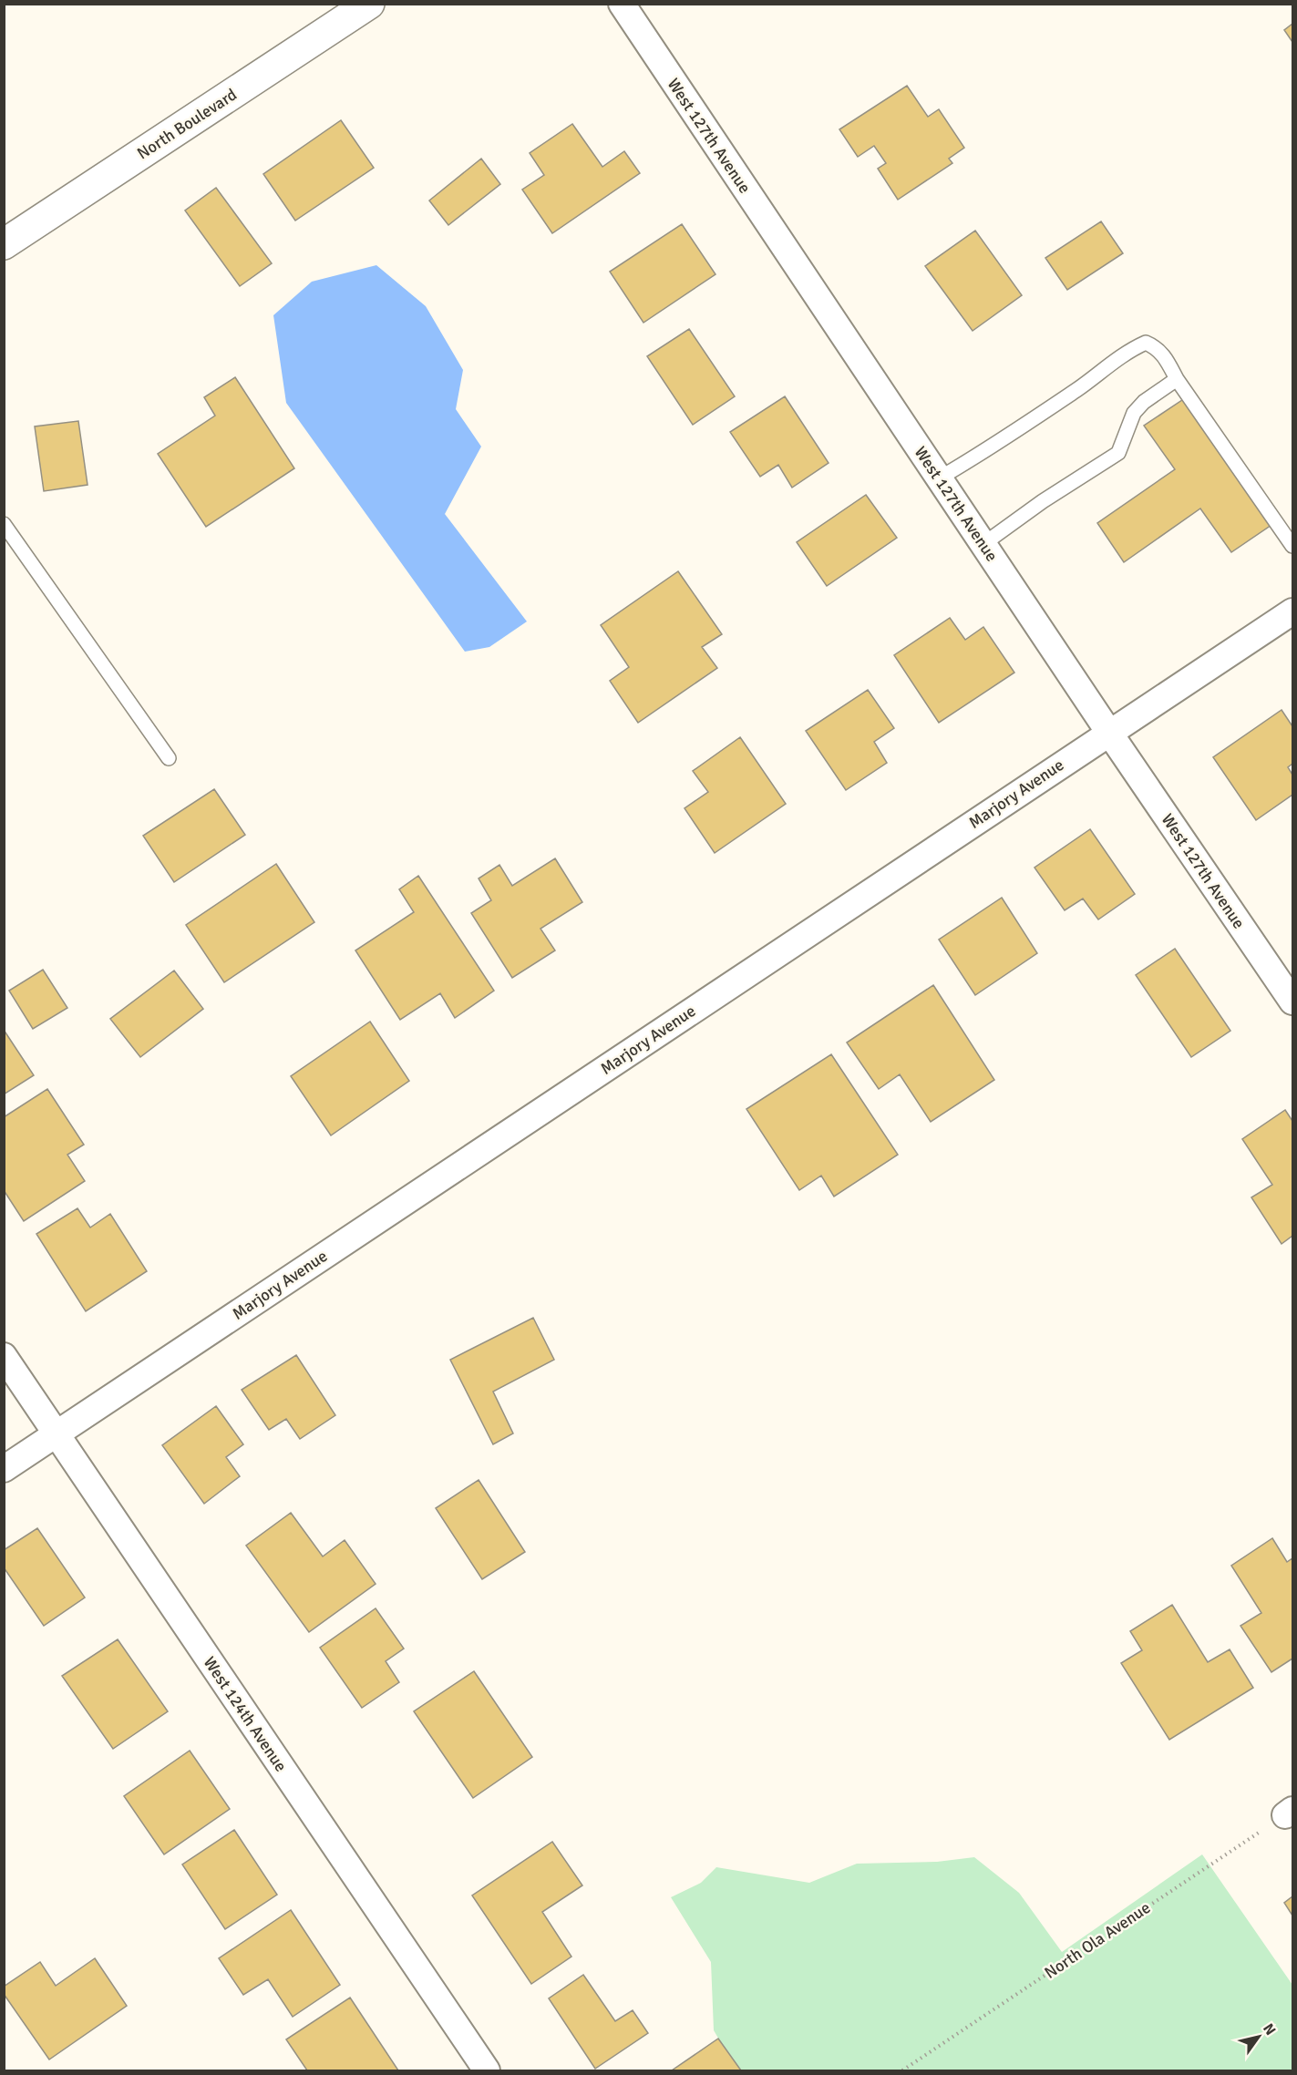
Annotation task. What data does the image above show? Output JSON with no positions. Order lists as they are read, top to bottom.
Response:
{
  "streets": {
    "street": [
      "North Boulevard",
      "West 127th Avenue",
      "Marjory Avenue",
      "West 124th Avenue"
    ],
    "path": ["North Ola Avenue"]
  },
  "crossings": [
    ["West 127th Avenue", "Marjory Avenue"],
    ["Marjory Avenue", "West 124th Avenue"]
  ],
  "north": "top right"
}
